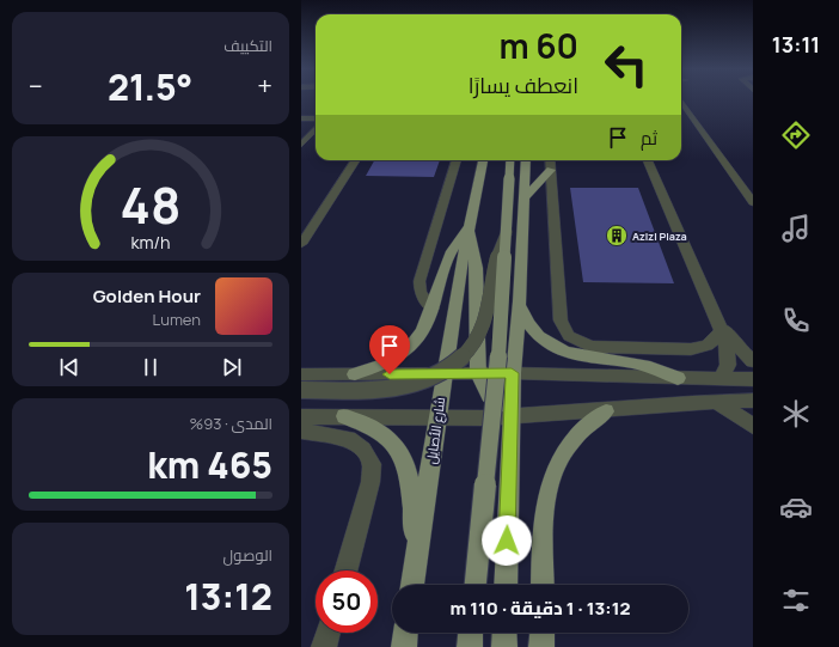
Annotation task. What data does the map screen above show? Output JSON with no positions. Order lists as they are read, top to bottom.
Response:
{
  "streets": {
    "main road": ["شارع الأصايل"]
  },
  "places": {
    "building": ["Azizi Plaza"]
  },
  "page": {
    "tabs": "13:11",
    "tile": [
      "التكييف",
      ["المدى · 93%", "465 km"],
      ["الوصول", "13:12"]
    ],
    "turn": ["60 m", "انعطف يسارًا"],
    "heat": ["−", "21.5°", "+"],
    "then": "ثم",
    "song": ["Golden Hour", "Lumen"],
    "limit": "50",
    "trip": "13:12 · 1 دقيقة · 110 m",
    "gauge": ["48", "km/h"]
  }
}
